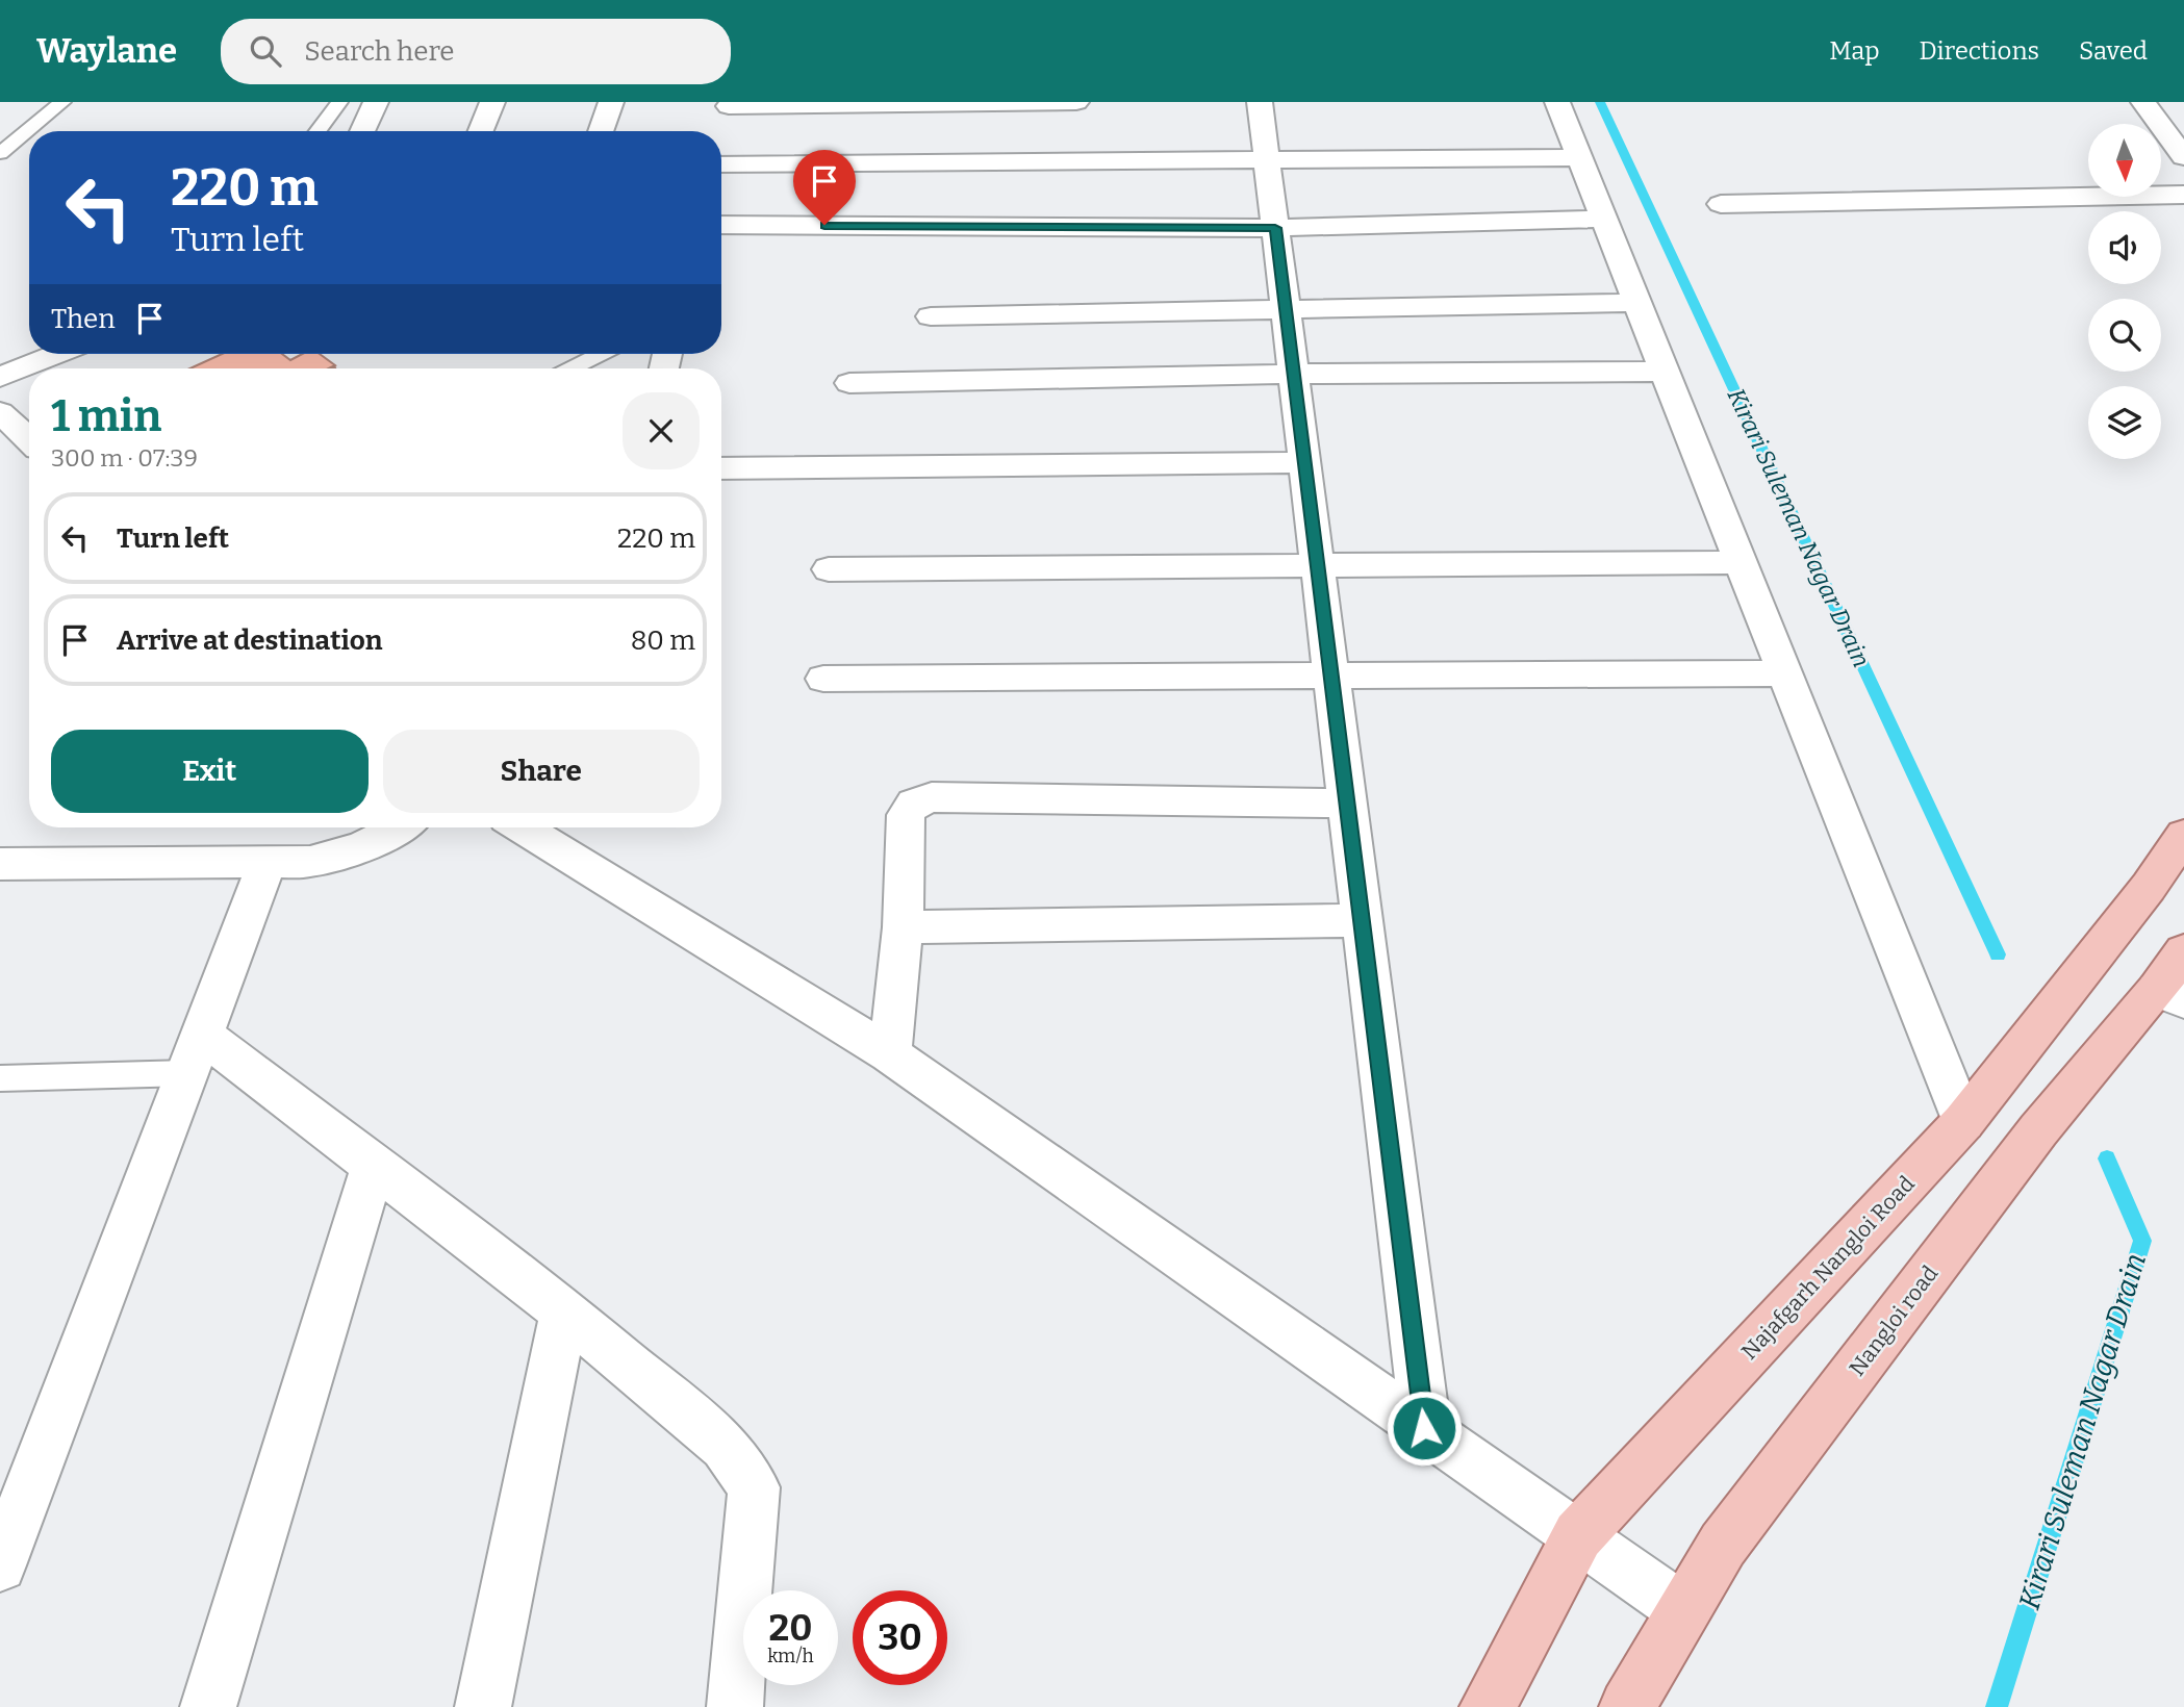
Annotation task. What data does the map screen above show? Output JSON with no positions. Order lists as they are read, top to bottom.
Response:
{
  "streets": {
    "main road": ["Najafgarh Nangloi Road", "Nangloi road"]
  },
  "water": ["Kirari Suleman Nagar Drain"],
  "north": "bottom",
  "page": {
    "header": "Waylane",
    "search": "Search here",
    "nav": ["Map", "Directions", "Saved"],
    "turn": ["220 m", "Turn left"],
    "then": "Then",
    "heading": ["1 min", "300 m · 07:39"],
    "list": [
      {
        "name": "Turn left",
        "value": "220 m"
      },
      {
        "name": "Arrive at destination",
        "value": "80 m"
      }
    ],
    "buttons": ["Exit", "Share"],
    "speed": "20 km/h",
    "limit": "30"
  }
}
